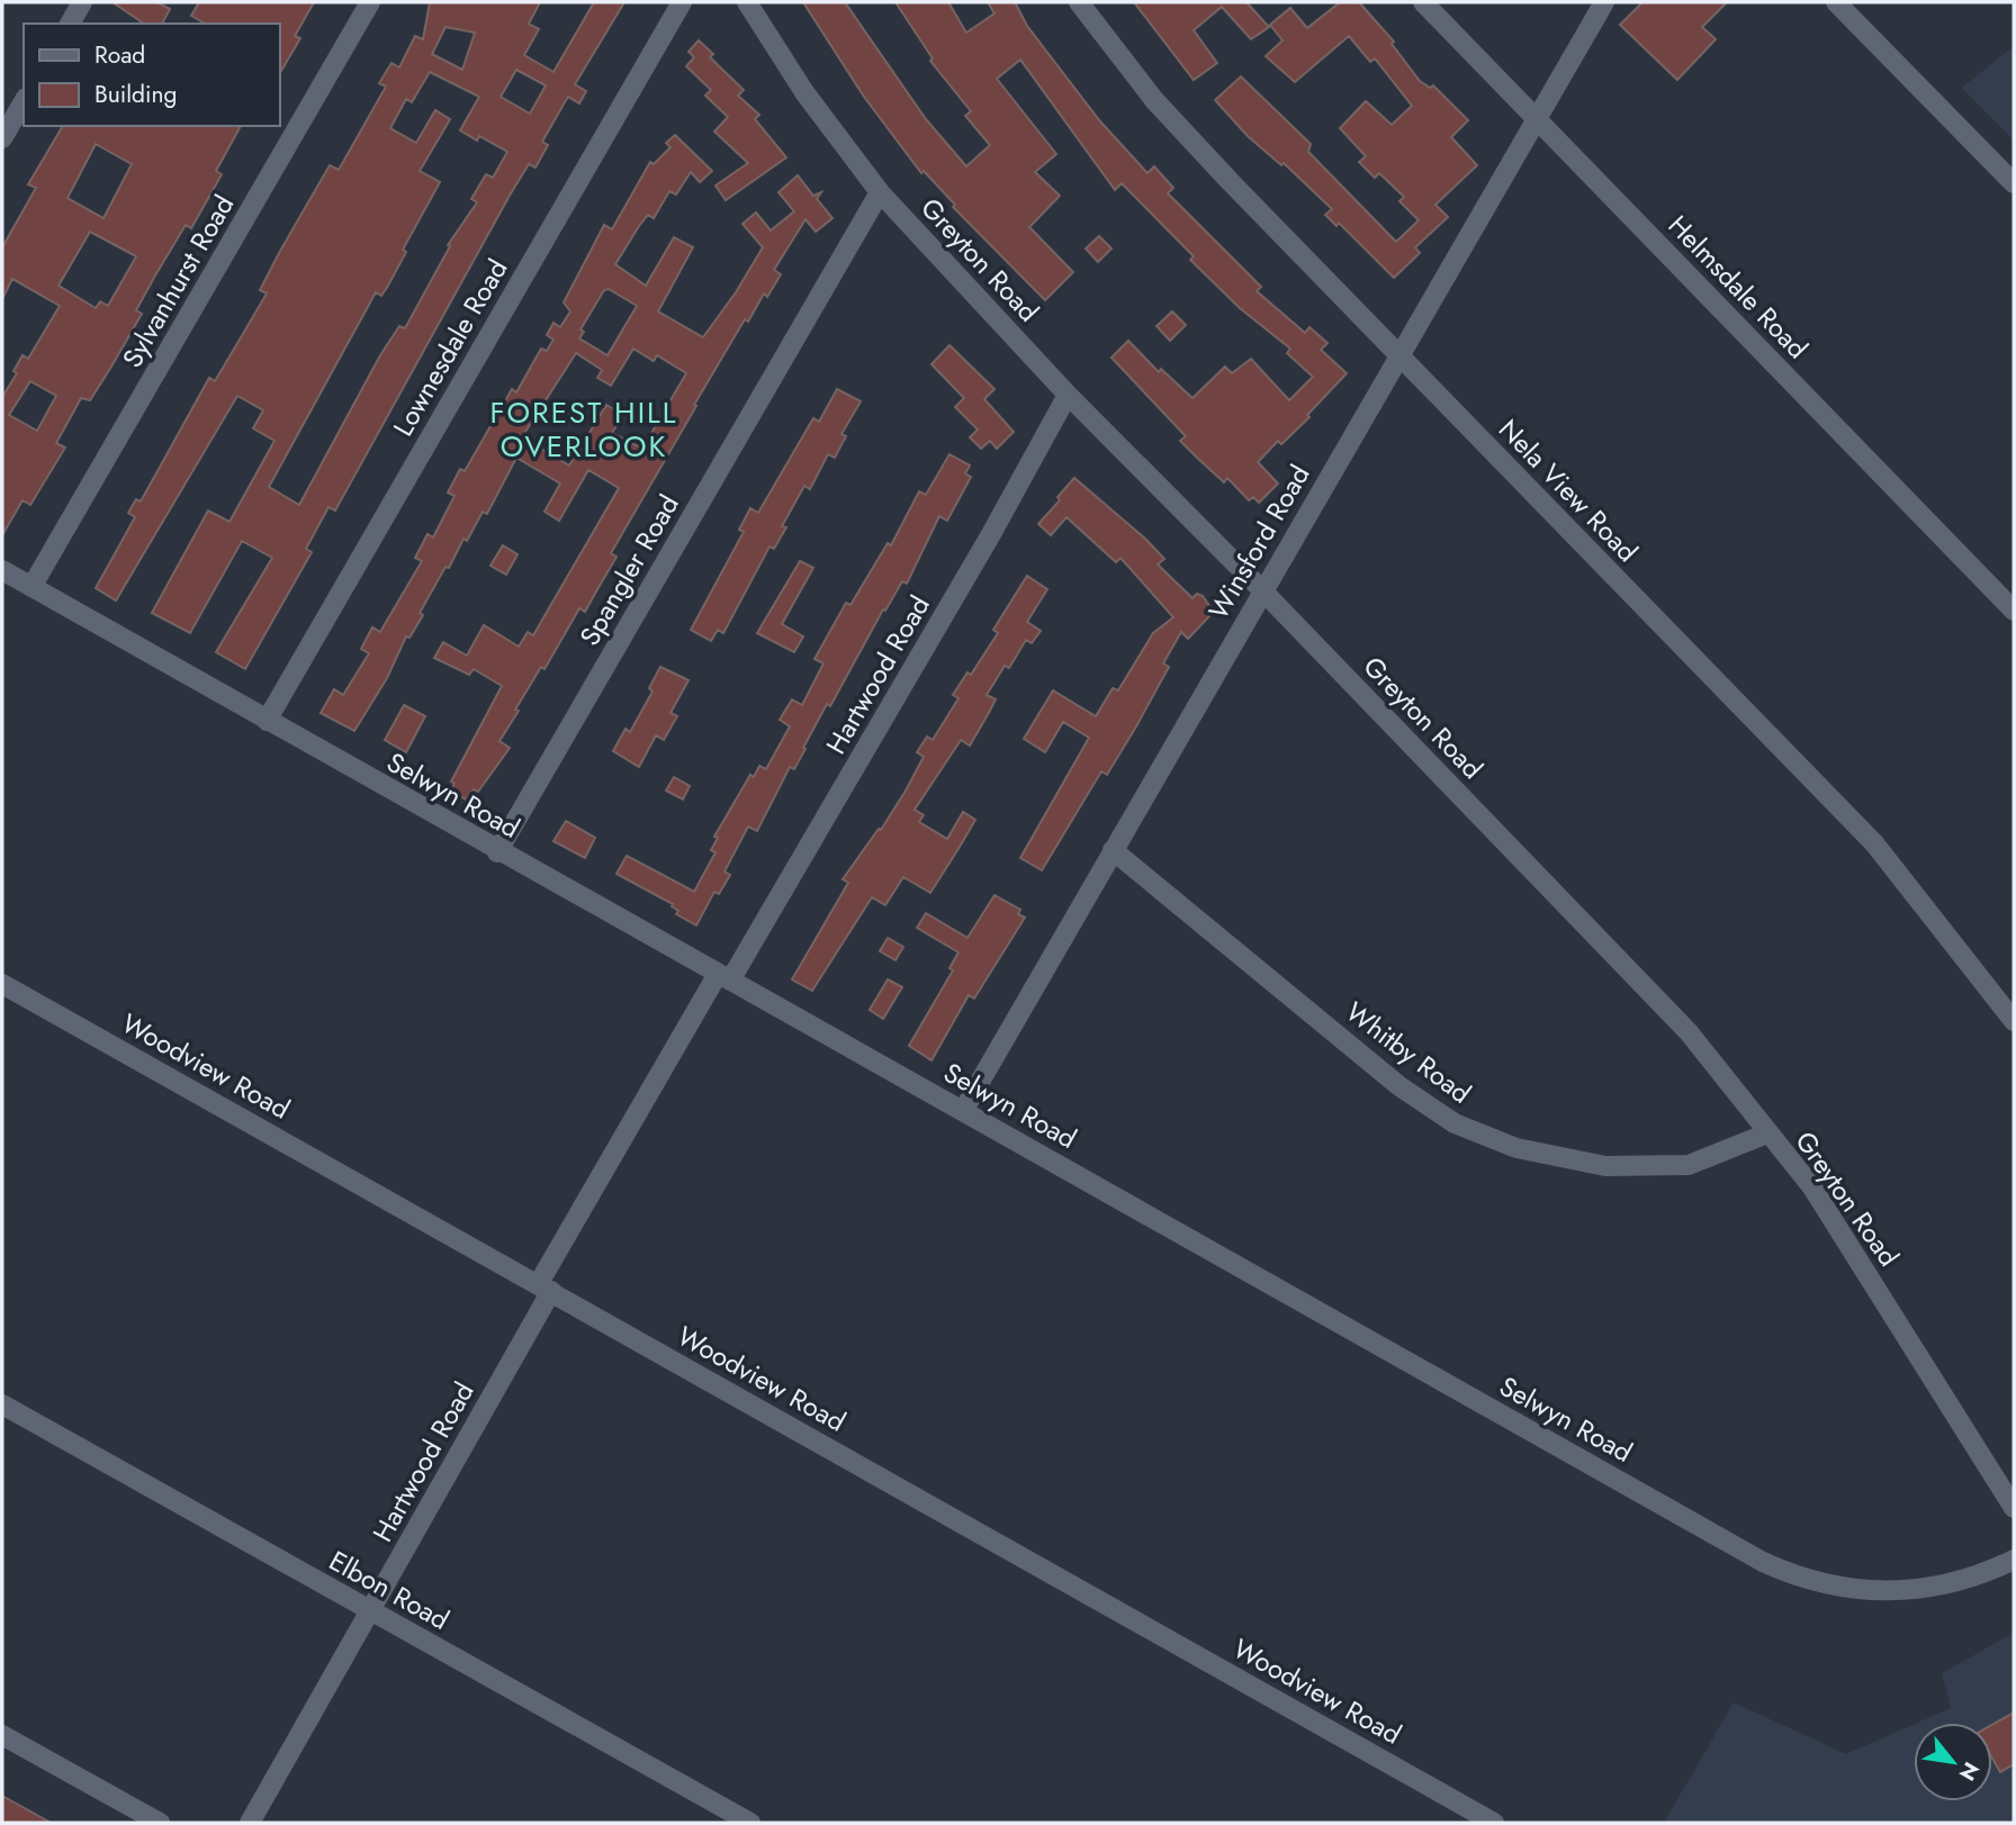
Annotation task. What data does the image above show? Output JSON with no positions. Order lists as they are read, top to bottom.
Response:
{
  "streets": {
    "street": [
      "Greyton Road",
      "Sylvanhurst Road",
      "Helmsdale Road",
      "Lownesdale Road",
      "Nela View Road",
      "Winsford Road",
      "Spangler Road",
      "Hartwood Road",
      "Selwyn Road",
      "Whitby Road",
      "Woodview Road",
      "Elbon Road"
    ]
  },
  "crossings": [
    ["Greyton Road", "Winsford Road"],
    ["Greyton Road", "Spangler Road"],
    ["Greyton Road", "Hartwood Road"],
    ["Greyton Road", "Whitby Road"],
    ["Sylvanhurst Road", "Selwyn Road"],
    ["Helmsdale Road", "Winsford Road"],
    ["Lownesdale Road", "Selwyn Road"],
    ["Nela View Road", "Winsford Road"],
    ["Winsford Road", "Selwyn Road"],
    ["Winsford Road", "Whitby Road"],
    ["Spangler Road", "Selwyn Road"],
    ["Hartwood Road", "Selwyn Road"],
    ["Hartwood Road", "Woodview Road"],
    ["Hartwood Road", "Elbon Road"]
  ],
  "districts": ["FOREST HILL OVERLOOK"],
  "legend": ["Road", "Building"],
  "north": "bottom right"
}
